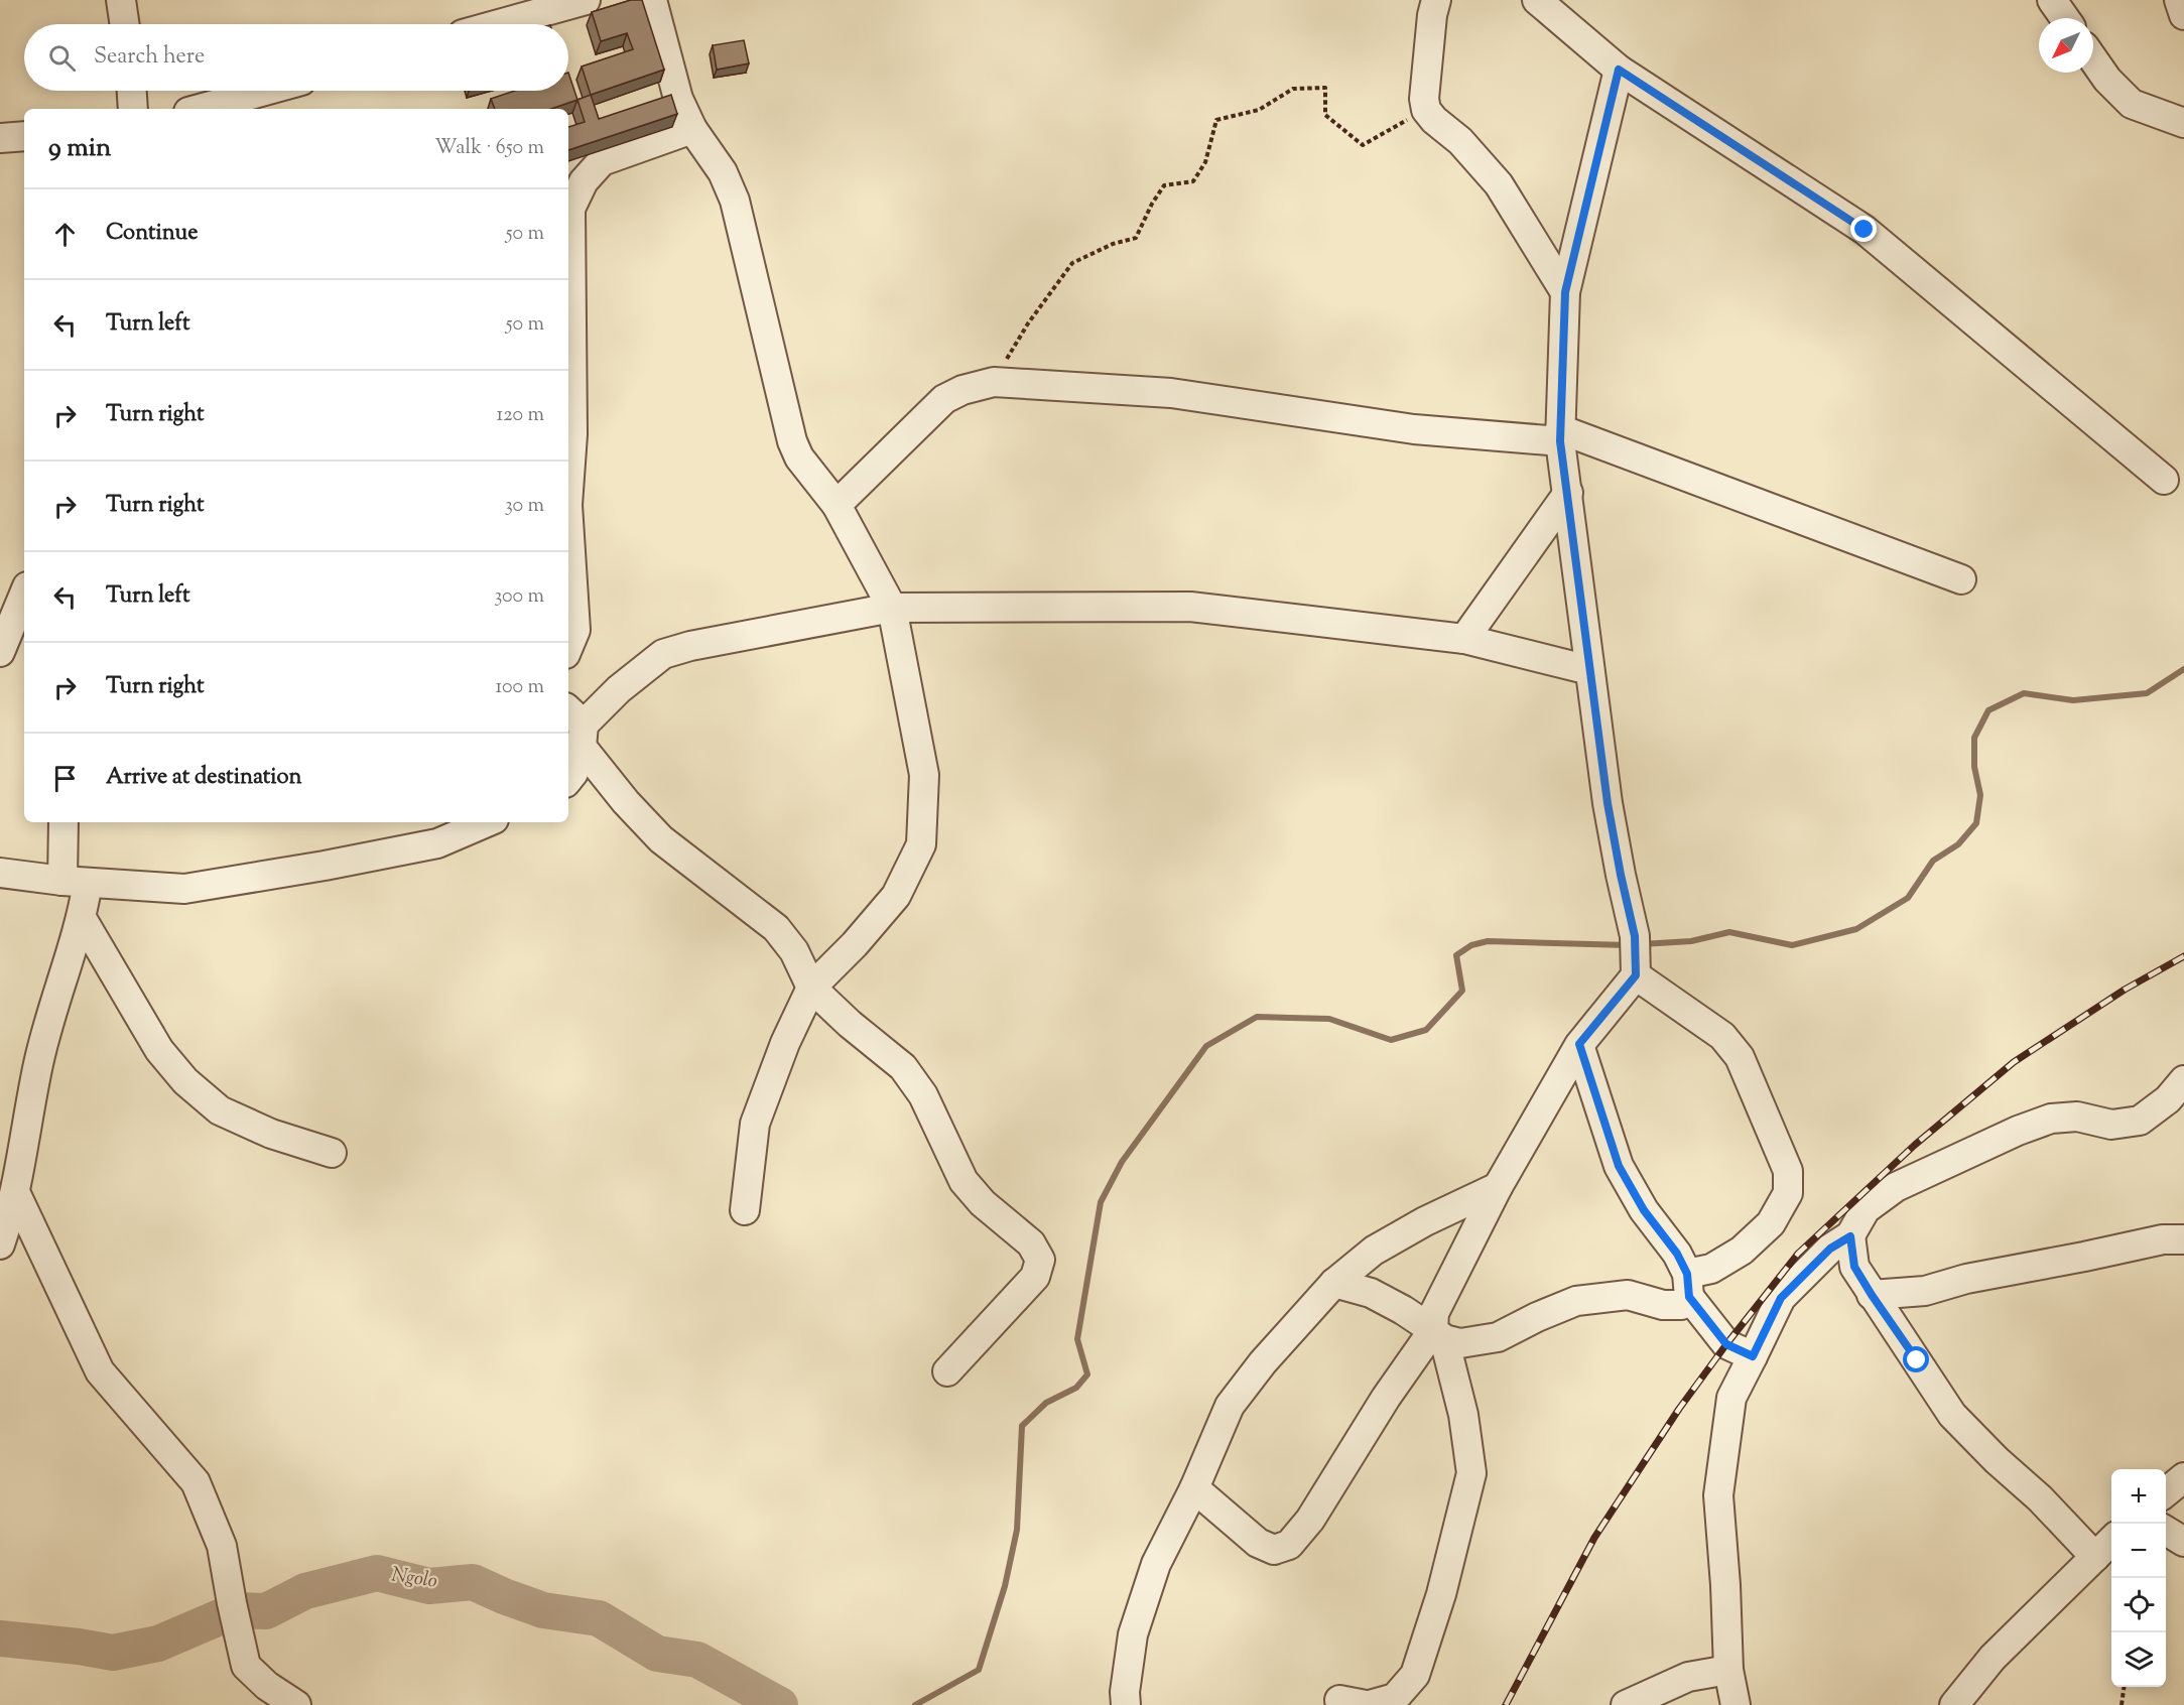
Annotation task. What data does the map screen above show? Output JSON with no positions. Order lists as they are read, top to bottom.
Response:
{
  "water": ["Ngolo"],
  "north": "bottom left",
  "page": {
    "search": "Search here",
    "heading": ["9 min", "Walk · 650 m"],
    "list": [
      ["Continue", "50 m"],
      ["Turn left", "50 m"],
      ["Turn right", "120 m"],
      ["Turn right", "30 m"],
      ["Turn left", "300 m"],
      ["Turn right", "100 m"],
      "Arrive at destination"
    ],
    "map_buttons": ["+", "−"]
  }
}
